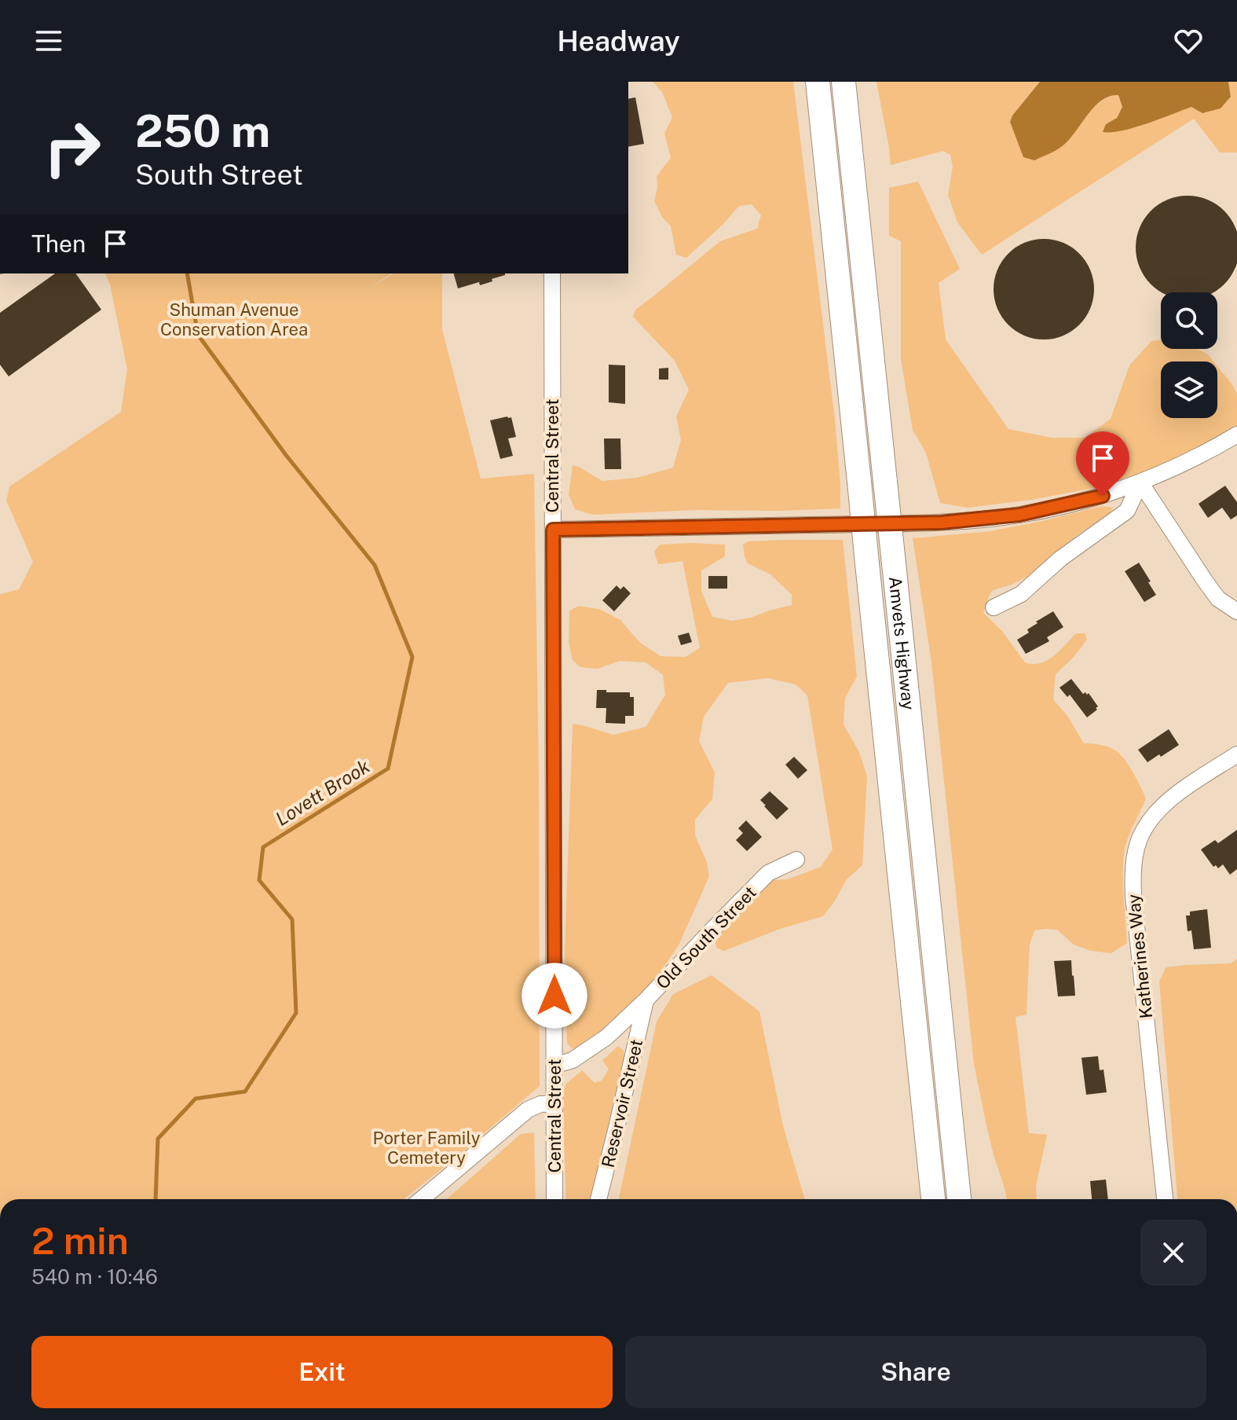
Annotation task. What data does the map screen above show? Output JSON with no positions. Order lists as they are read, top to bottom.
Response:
{
  "streets": {
    "highway": ["Amvets Highway"],
    "street": [
      "Central Street",
      "Old South Street",
      "Katherines Way",
      "Reservoir Street"
    ]
  },
  "crossings": [
    ["Central Street", "Old South Street"],
    ["Old South Street", "Reservoir Street"]
  ],
  "water": ["Lovett Brook"],
  "parks": ["Shuman Avenue Conservation Area", "Porter Family Cemetery"],
  "page": {
    "header": "Headway",
    "turn": ["250 m", "South Street"],
    "then": "Then",
    "heading": ["2 min", "540 m · 10:46"],
    "buttons": ["Exit", "Share"]
  }
}
